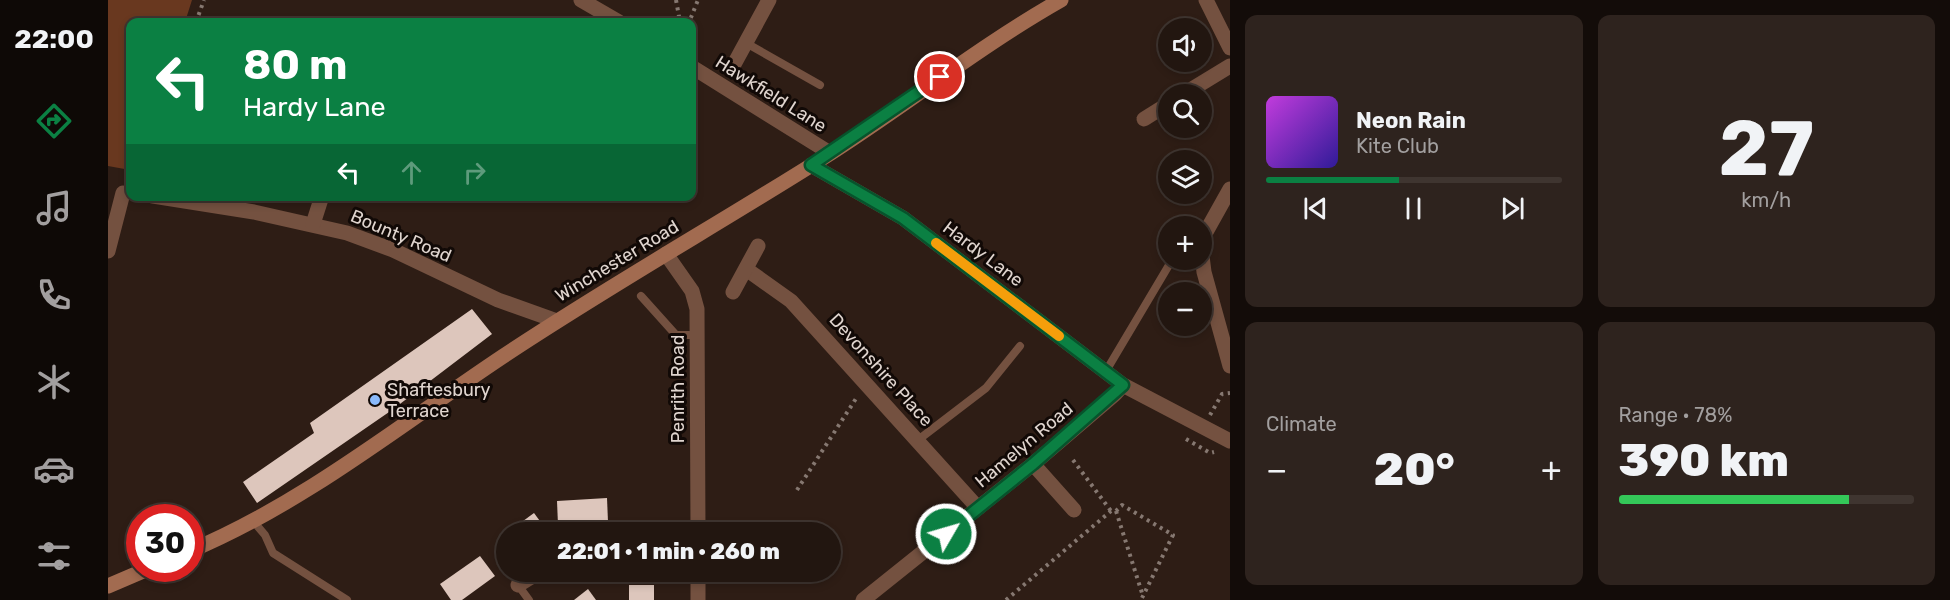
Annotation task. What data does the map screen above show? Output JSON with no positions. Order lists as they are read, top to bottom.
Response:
{
  "streets": {
    "street": [
      "Hawkfield Lane",
      "Bounty Road",
      "Hardy Lane",
      "Winchester Road",
      "Devonshire Place",
      "Penrith Road",
      "Hamelyn Road"
    ]
  },
  "crossings": [
    ["Hawkfield Lane", "Winchester Road"],
    ["Bounty Road", "Winchester Road"],
    ["Hardy Lane", "Winchester Road"],
    ["Hardy Lane", "Hamelyn Road"],
    ["Winchester Road", "Penrith Road"],
    ["Devonshire Place", "Hamelyn Road"]
  ],
  "places": ["Shaftesbury Terrace"],
  "page": {
    "tabs": "22:00",
    "tile": [
      ["27", "km/h"],
      "Climate",
      ["Range · 78%", "390 km"]
    ],
    "map_buttons": ["+", "−"],
    "turn": ["80 m", "Hardy Lane"],
    "song": ["Neon Rain", "Kite Club"],
    "heat": ["−", "20°", "+"],
    "limit": "30",
    "trip": "22:01 · 1 min · 260 m"
  }
}
